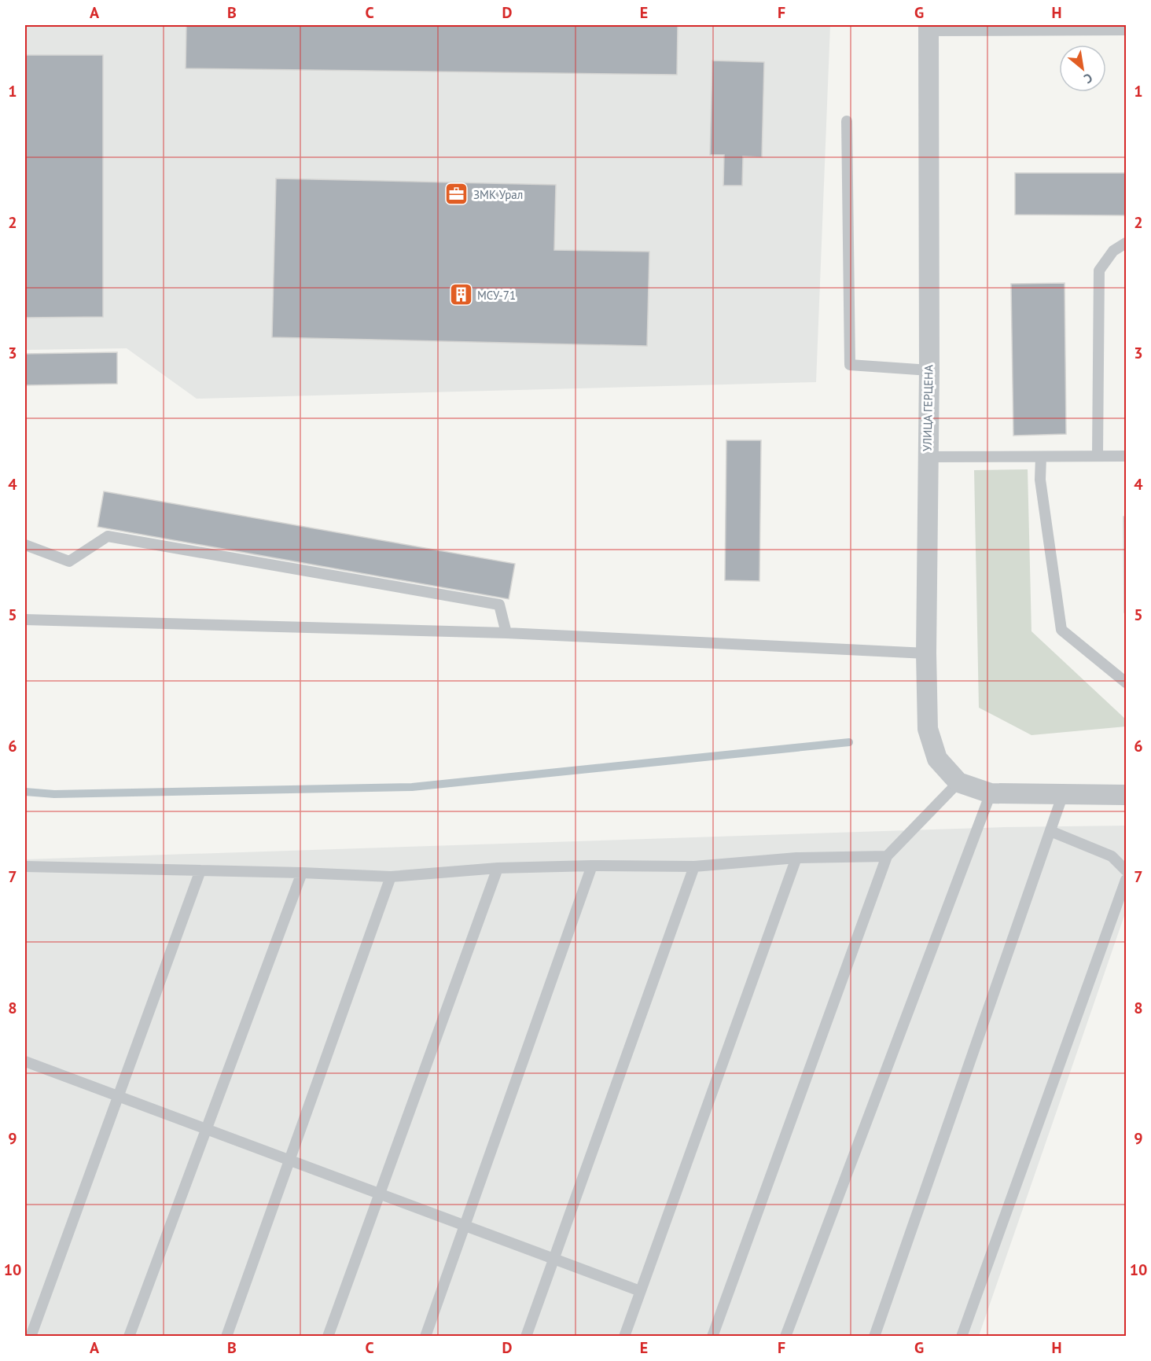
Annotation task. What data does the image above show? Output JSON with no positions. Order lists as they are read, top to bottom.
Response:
{
  "streets": {
    "street": ["УЛИЦА ГЕРЦЕНА"]
  },
  "places": {
    "office": ["ЗМК Урал"],
    "building": ["МСУ-71"]
  },
  "north": "bottom right",
  "grid": {
    "columns": [
      "A",
      "B",
      "C",
      "D",
      "E",
      "F",
      "G",
      "H"
    ],
    "rows": [
      "1",
      "2",
      "3",
      "4",
      "5",
      "6",
      "7",
      "8",
      "9",
      "10"
    ]
  }
}
